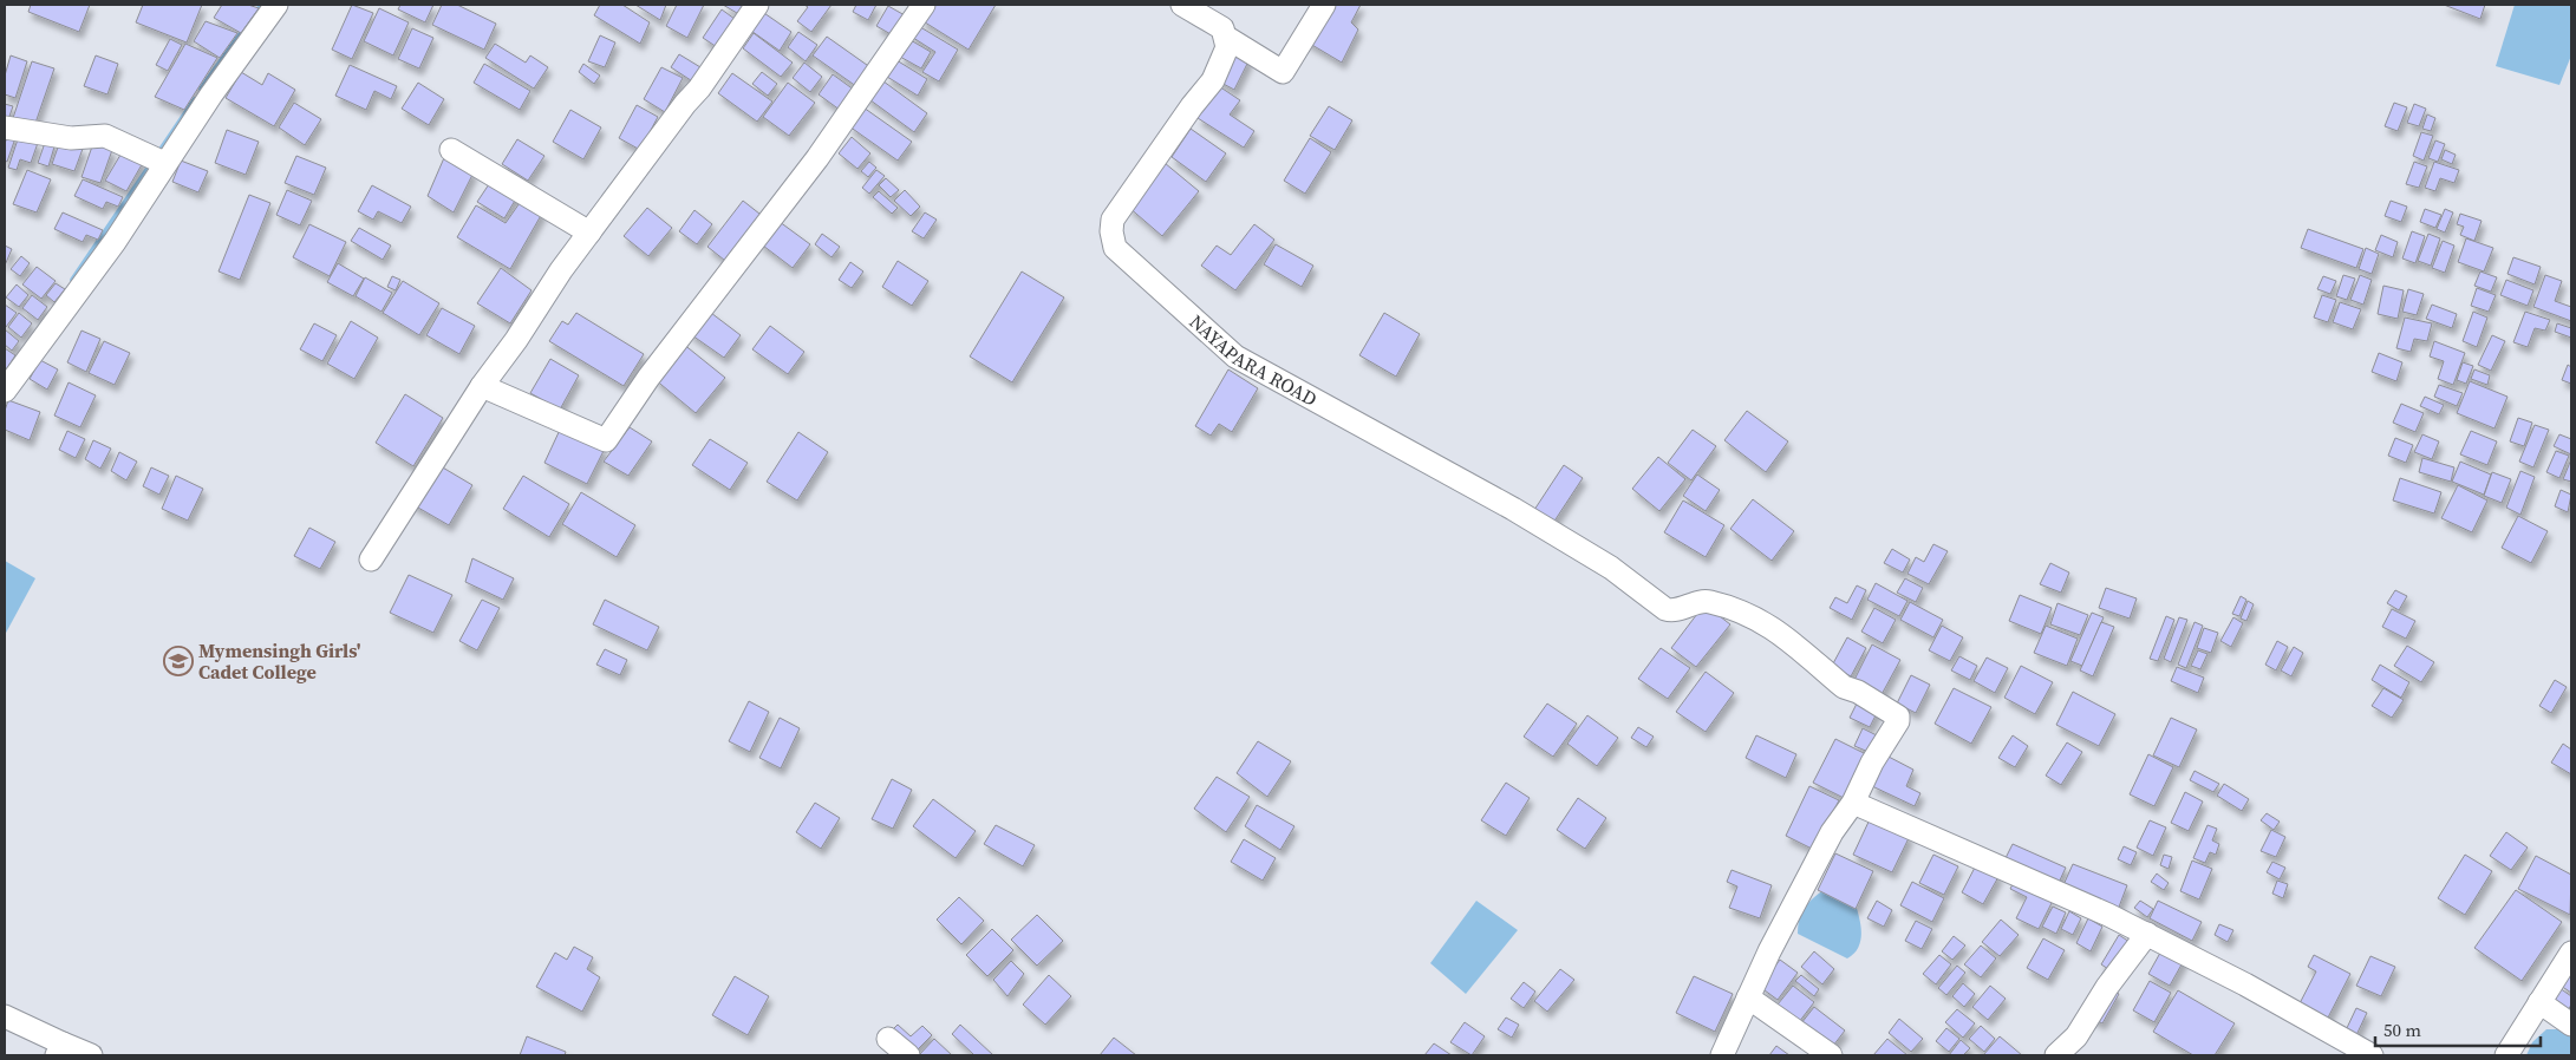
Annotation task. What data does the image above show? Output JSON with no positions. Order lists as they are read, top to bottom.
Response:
{
  "streets": {
    "street": ["NAYAPARA ROAD"]
  },
  "places": {
    "school or university": ["Mymensingh Girls' Cadet College"]
  },
  "scale_bar": "50 m"
}
